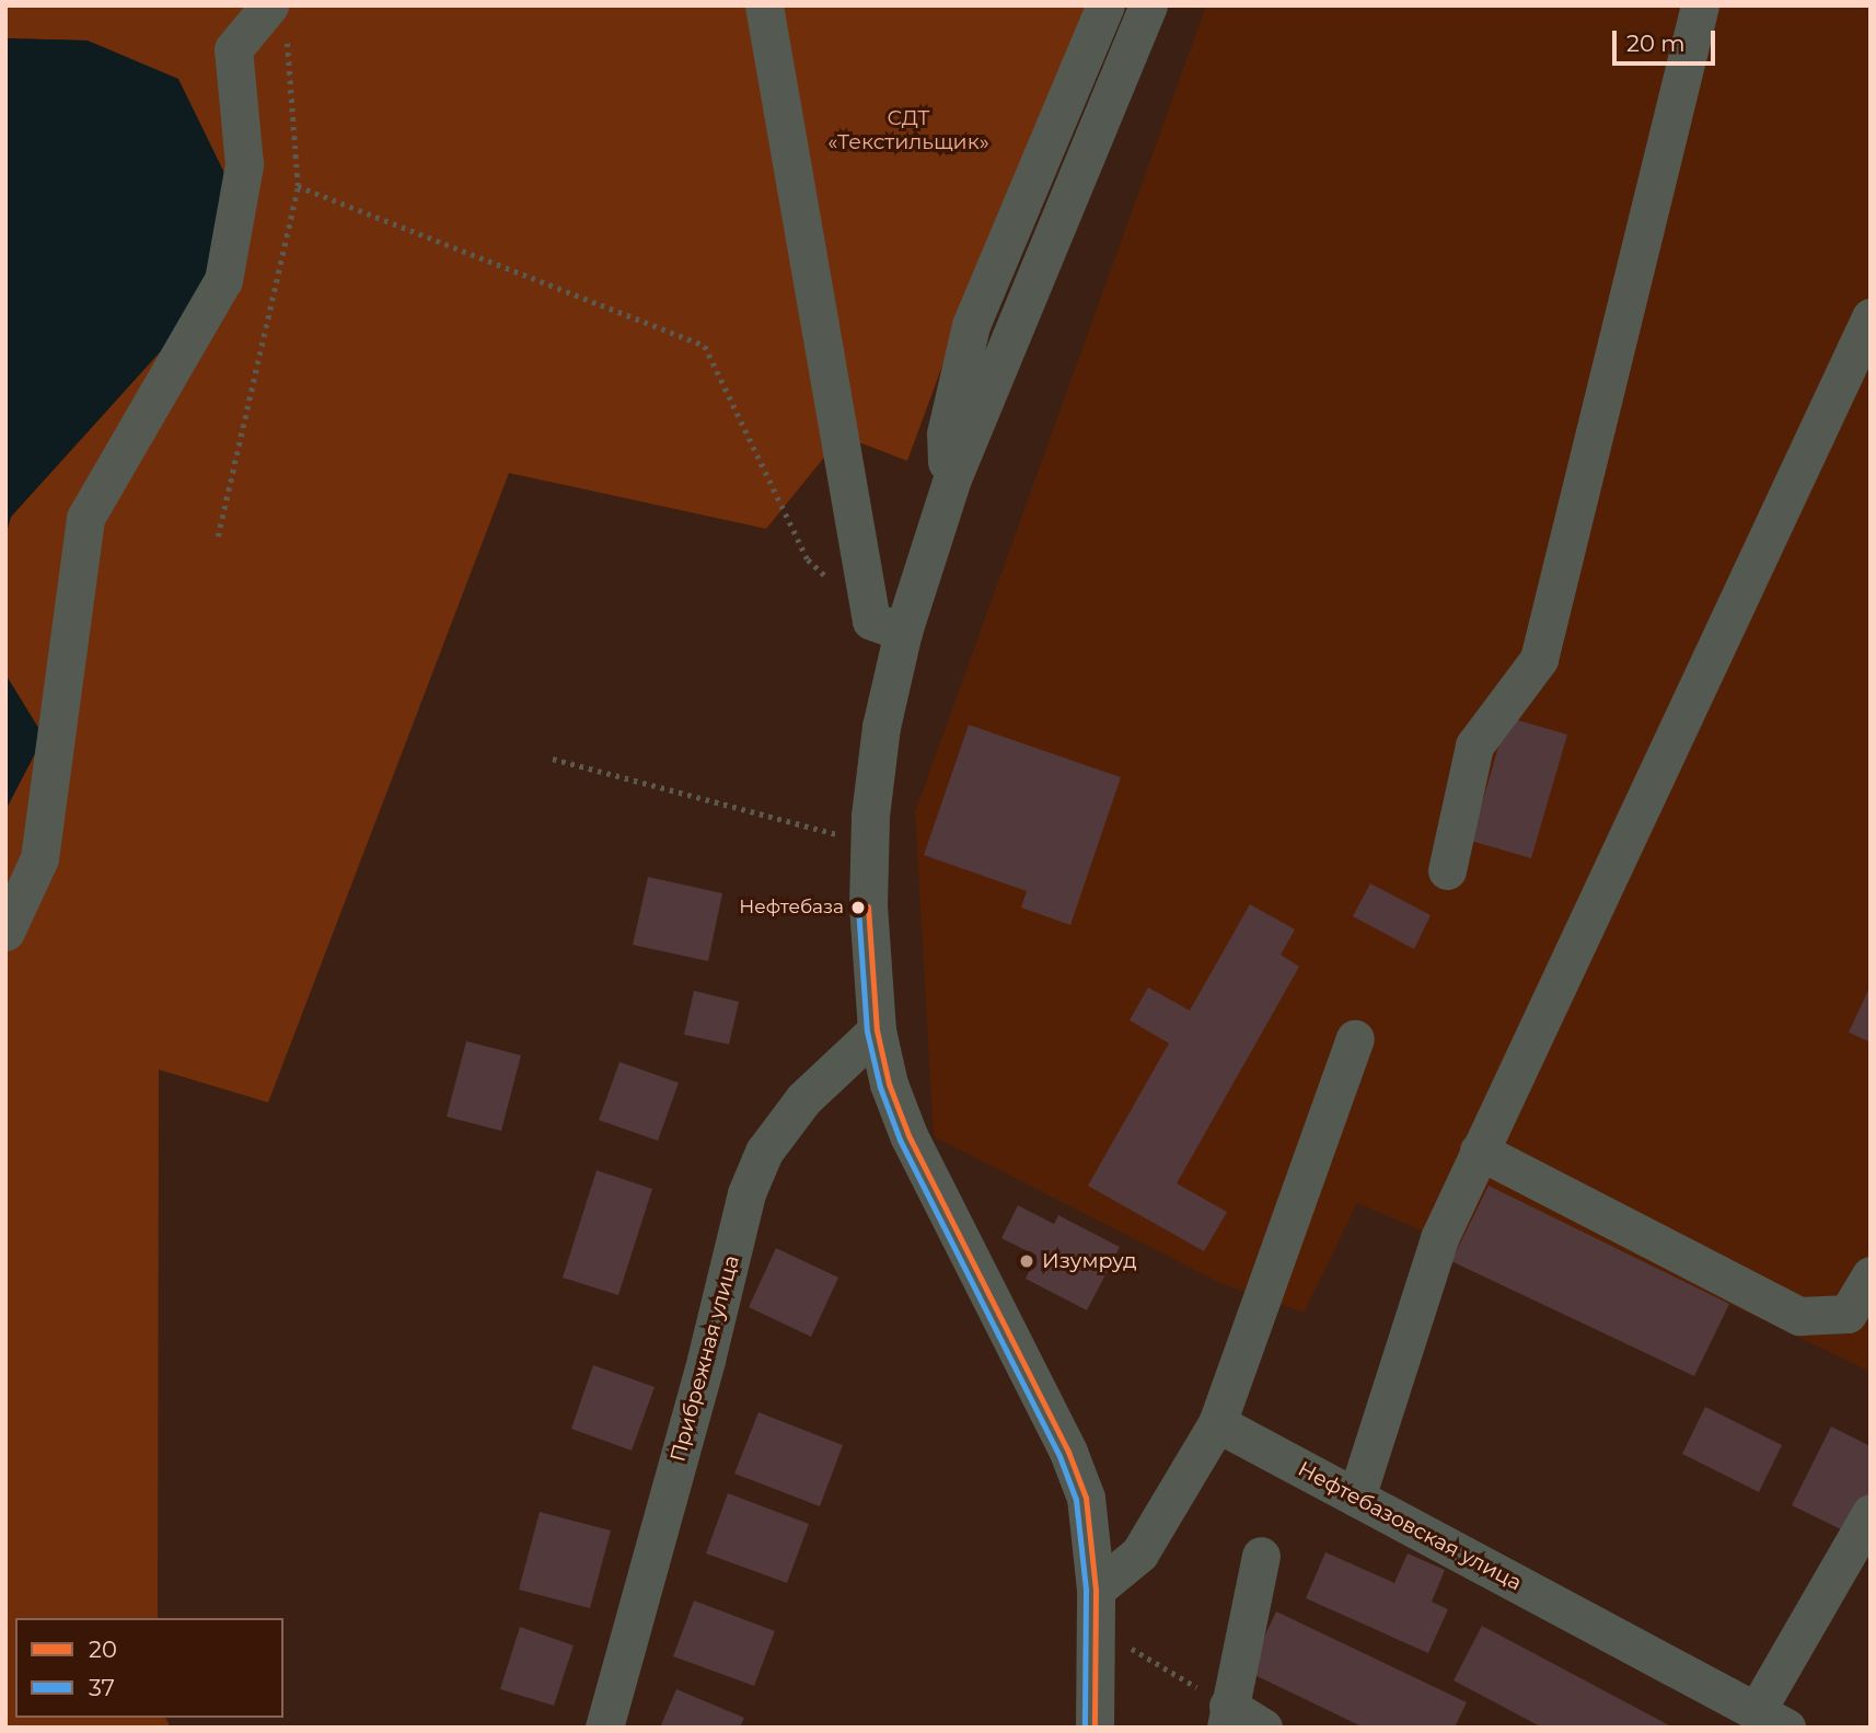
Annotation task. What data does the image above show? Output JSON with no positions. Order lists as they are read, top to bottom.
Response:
{
  "streets": {
    "street": ["Прибрежная улица", "Нефтебазовская улица"]
  },
  "parks": ["СДТ «Текстильщик»"],
  "places": ["Нефтебаза", "Изумруд"],
  "lines": ["transit line 20", "transit line 37"],
  "legend": ["20", "37"],
  "scale_bar": "20 m"
}
